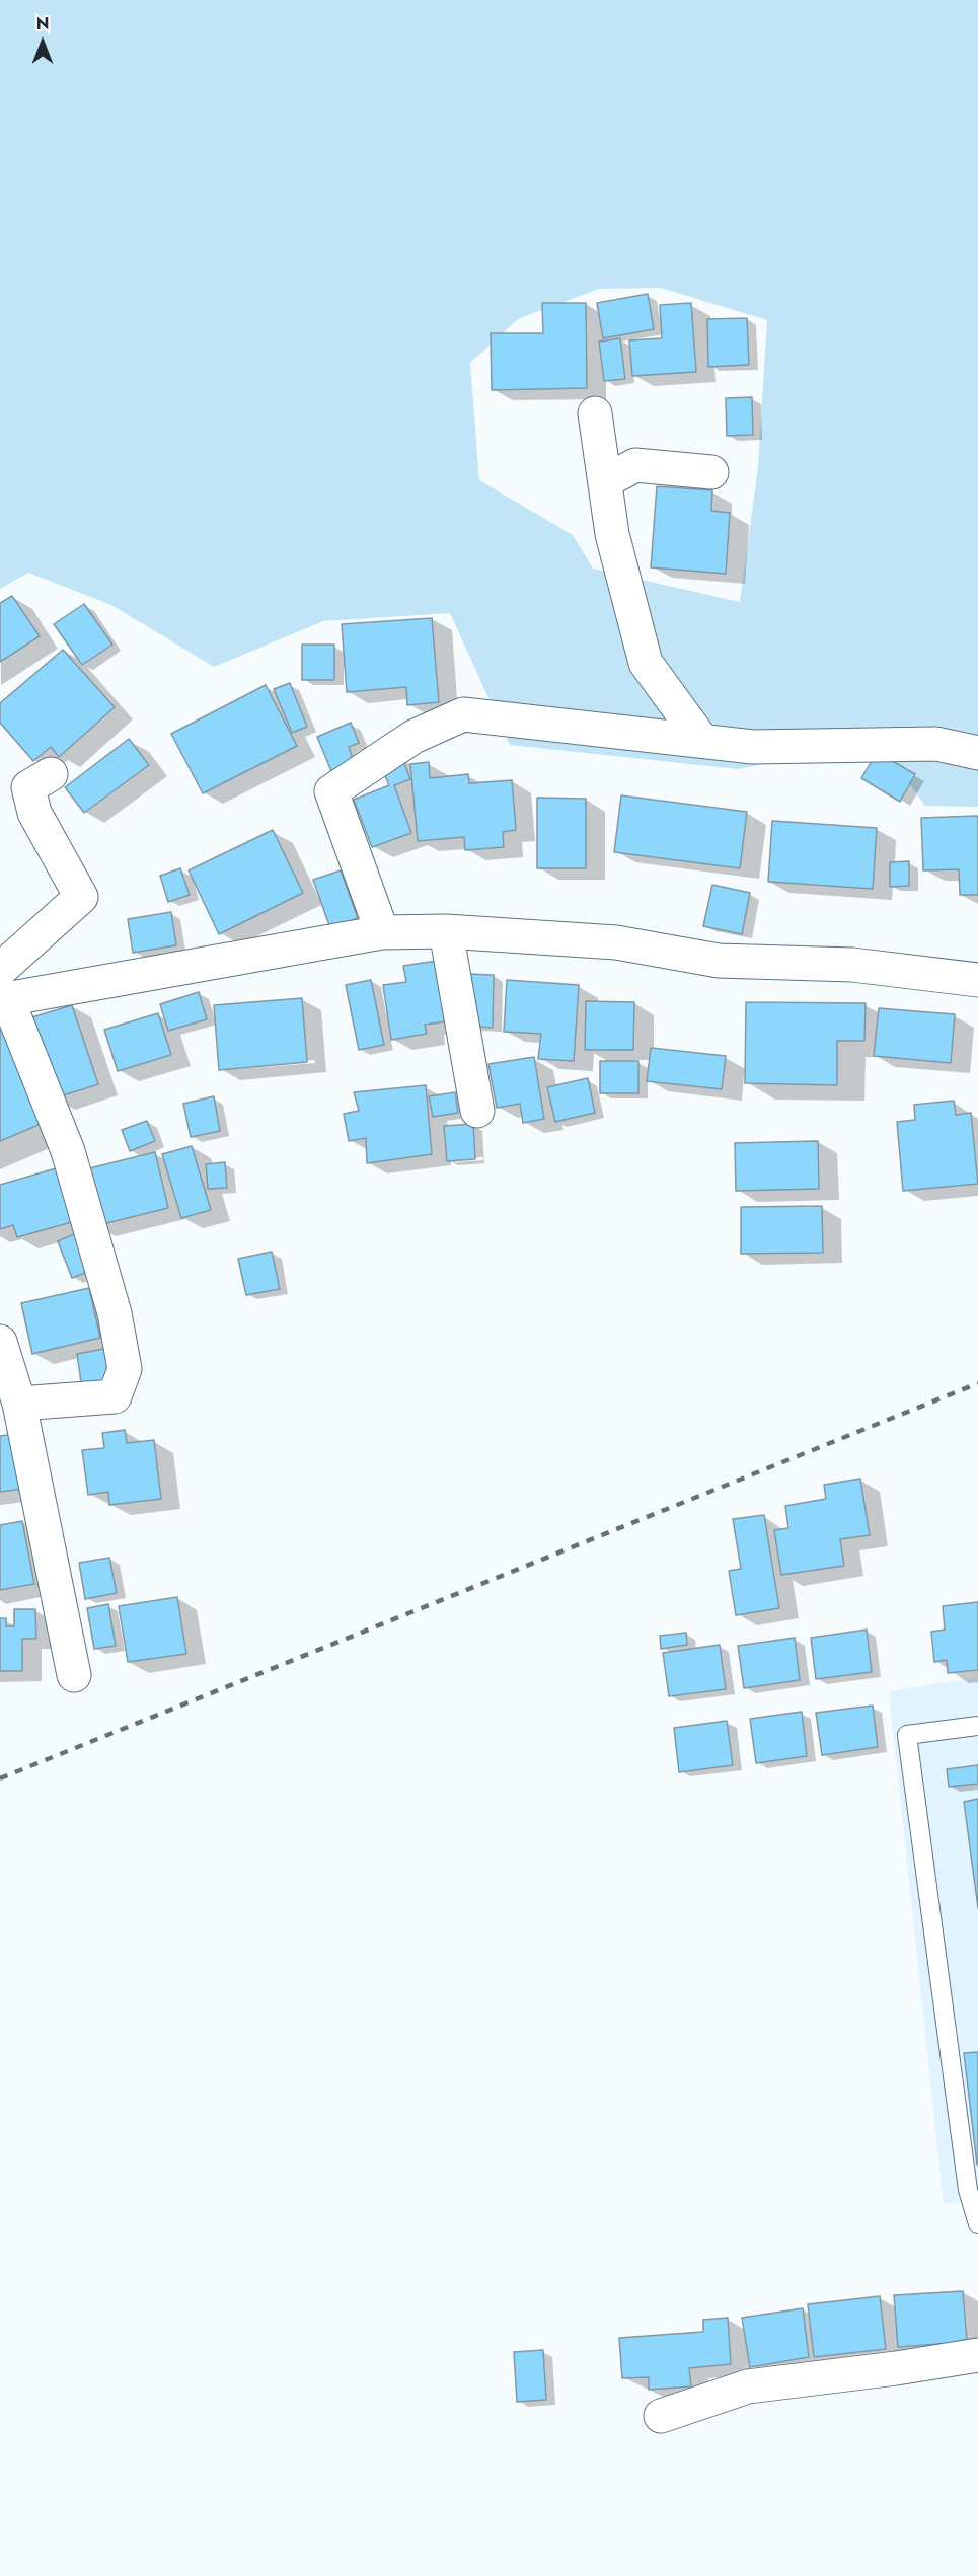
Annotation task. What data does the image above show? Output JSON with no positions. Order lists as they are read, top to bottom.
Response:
{
  "north": "top"
}
